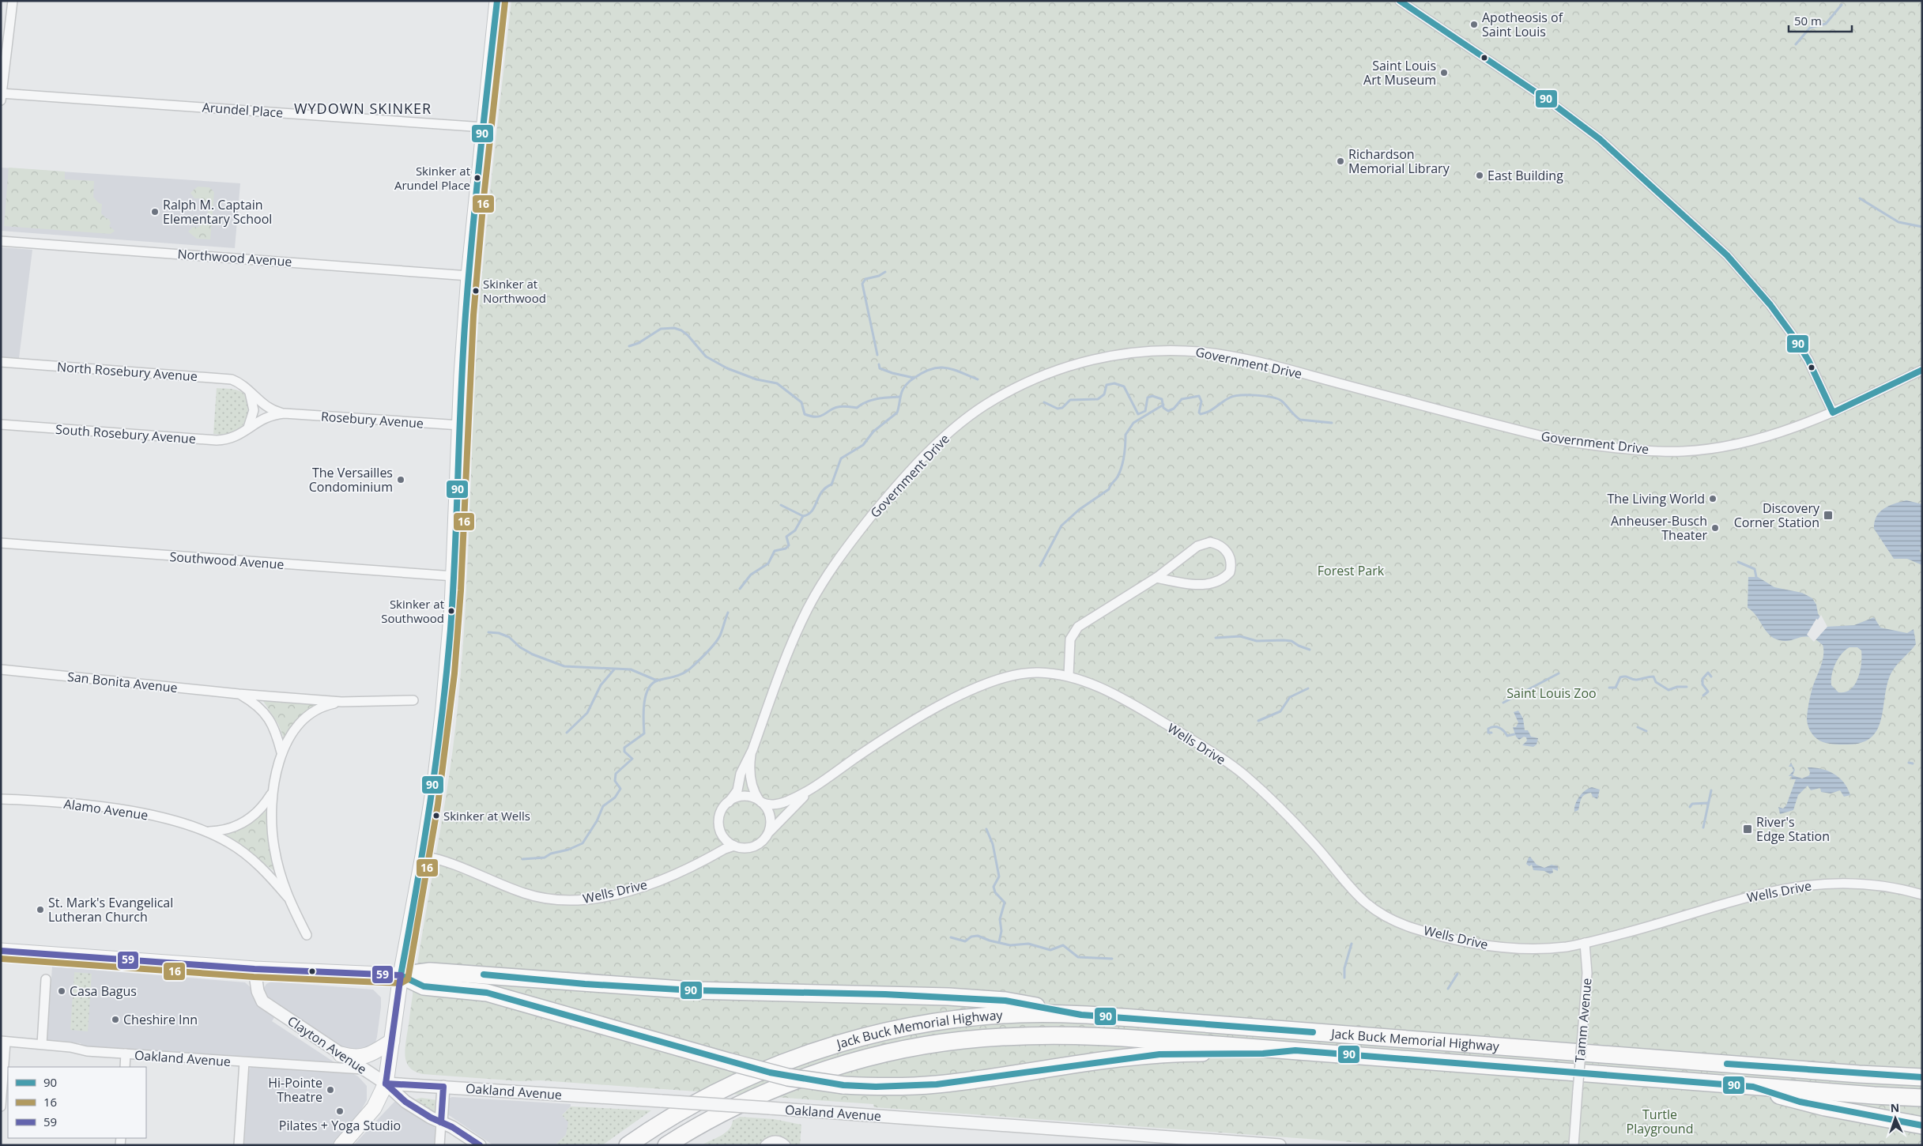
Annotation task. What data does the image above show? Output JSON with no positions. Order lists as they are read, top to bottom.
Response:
{
  "streets": {
    "highway": ["Jack Buck Memorial Highway"],
    "street": [
      "Arundel Place",
      "Northwood Avenue",
      "Government Drive",
      "North Rosebury Avenue",
      "Rosebury Avenue",
      "South Rosebury Avenue",
      "Southwood Avenue",
      "San Bonita Avenue",
      "Wells Drive",
      "Alamo Avenue",
      "Tamm Avenue",
      "Clayton Avenue",
      "Oakland Avenue"
    ]
  },
  "crossings": [
    ["Government Drive", "Wells Drive"],
    ["North Rosebury Avenue", "Rosebury Avenue"],
    ["North Rosebury Avenue", "South Rosebury Avenue"],
    ["Rosebury Avenue", "South Rosebury Avenue"],
    ["Wells Drive", "Tamm Avenue"],
    ["Clayton Avenue", "Oakland Avenue"]
  ],
  "districts": ["WYDOWN SKINKER"],
  "parks": ["Forest Park", "Saint Louis Zoo", "Turtle Playground"],
  "places": {
    "other": [
      "Apotheosis of Saint Louis",
      "Saint Louis Art Museum",
      "Richardson Memorial Library",
      "East Building",
      "Skinker at Arundel Place",
      "Ralph M. Captain Elementary School",
      "Skinker at Northwood",
      "The Versailles Condominium",
      "The Living World",
      "Anheuser-Busch Theater",
      "Skinker at Southwood",
      "Skinker at Wells",
      "St. Mark's Evangelical Lutheran Church",
      "Casa Bagus",
      "Cheshire Inn",
      "Hi-Pointe Theatre",
      "Pilates + Yoga Studio"
    ],
    "transit": ["Discovery Corner Station", "River's Edge Station"]
  },
  "lines": ["transit line 90", "transit line 16", "transit line 59"],
  "legend": ["90", "16", "59"],
  "scale_bar": "50 m",
  "north": "top"
}
